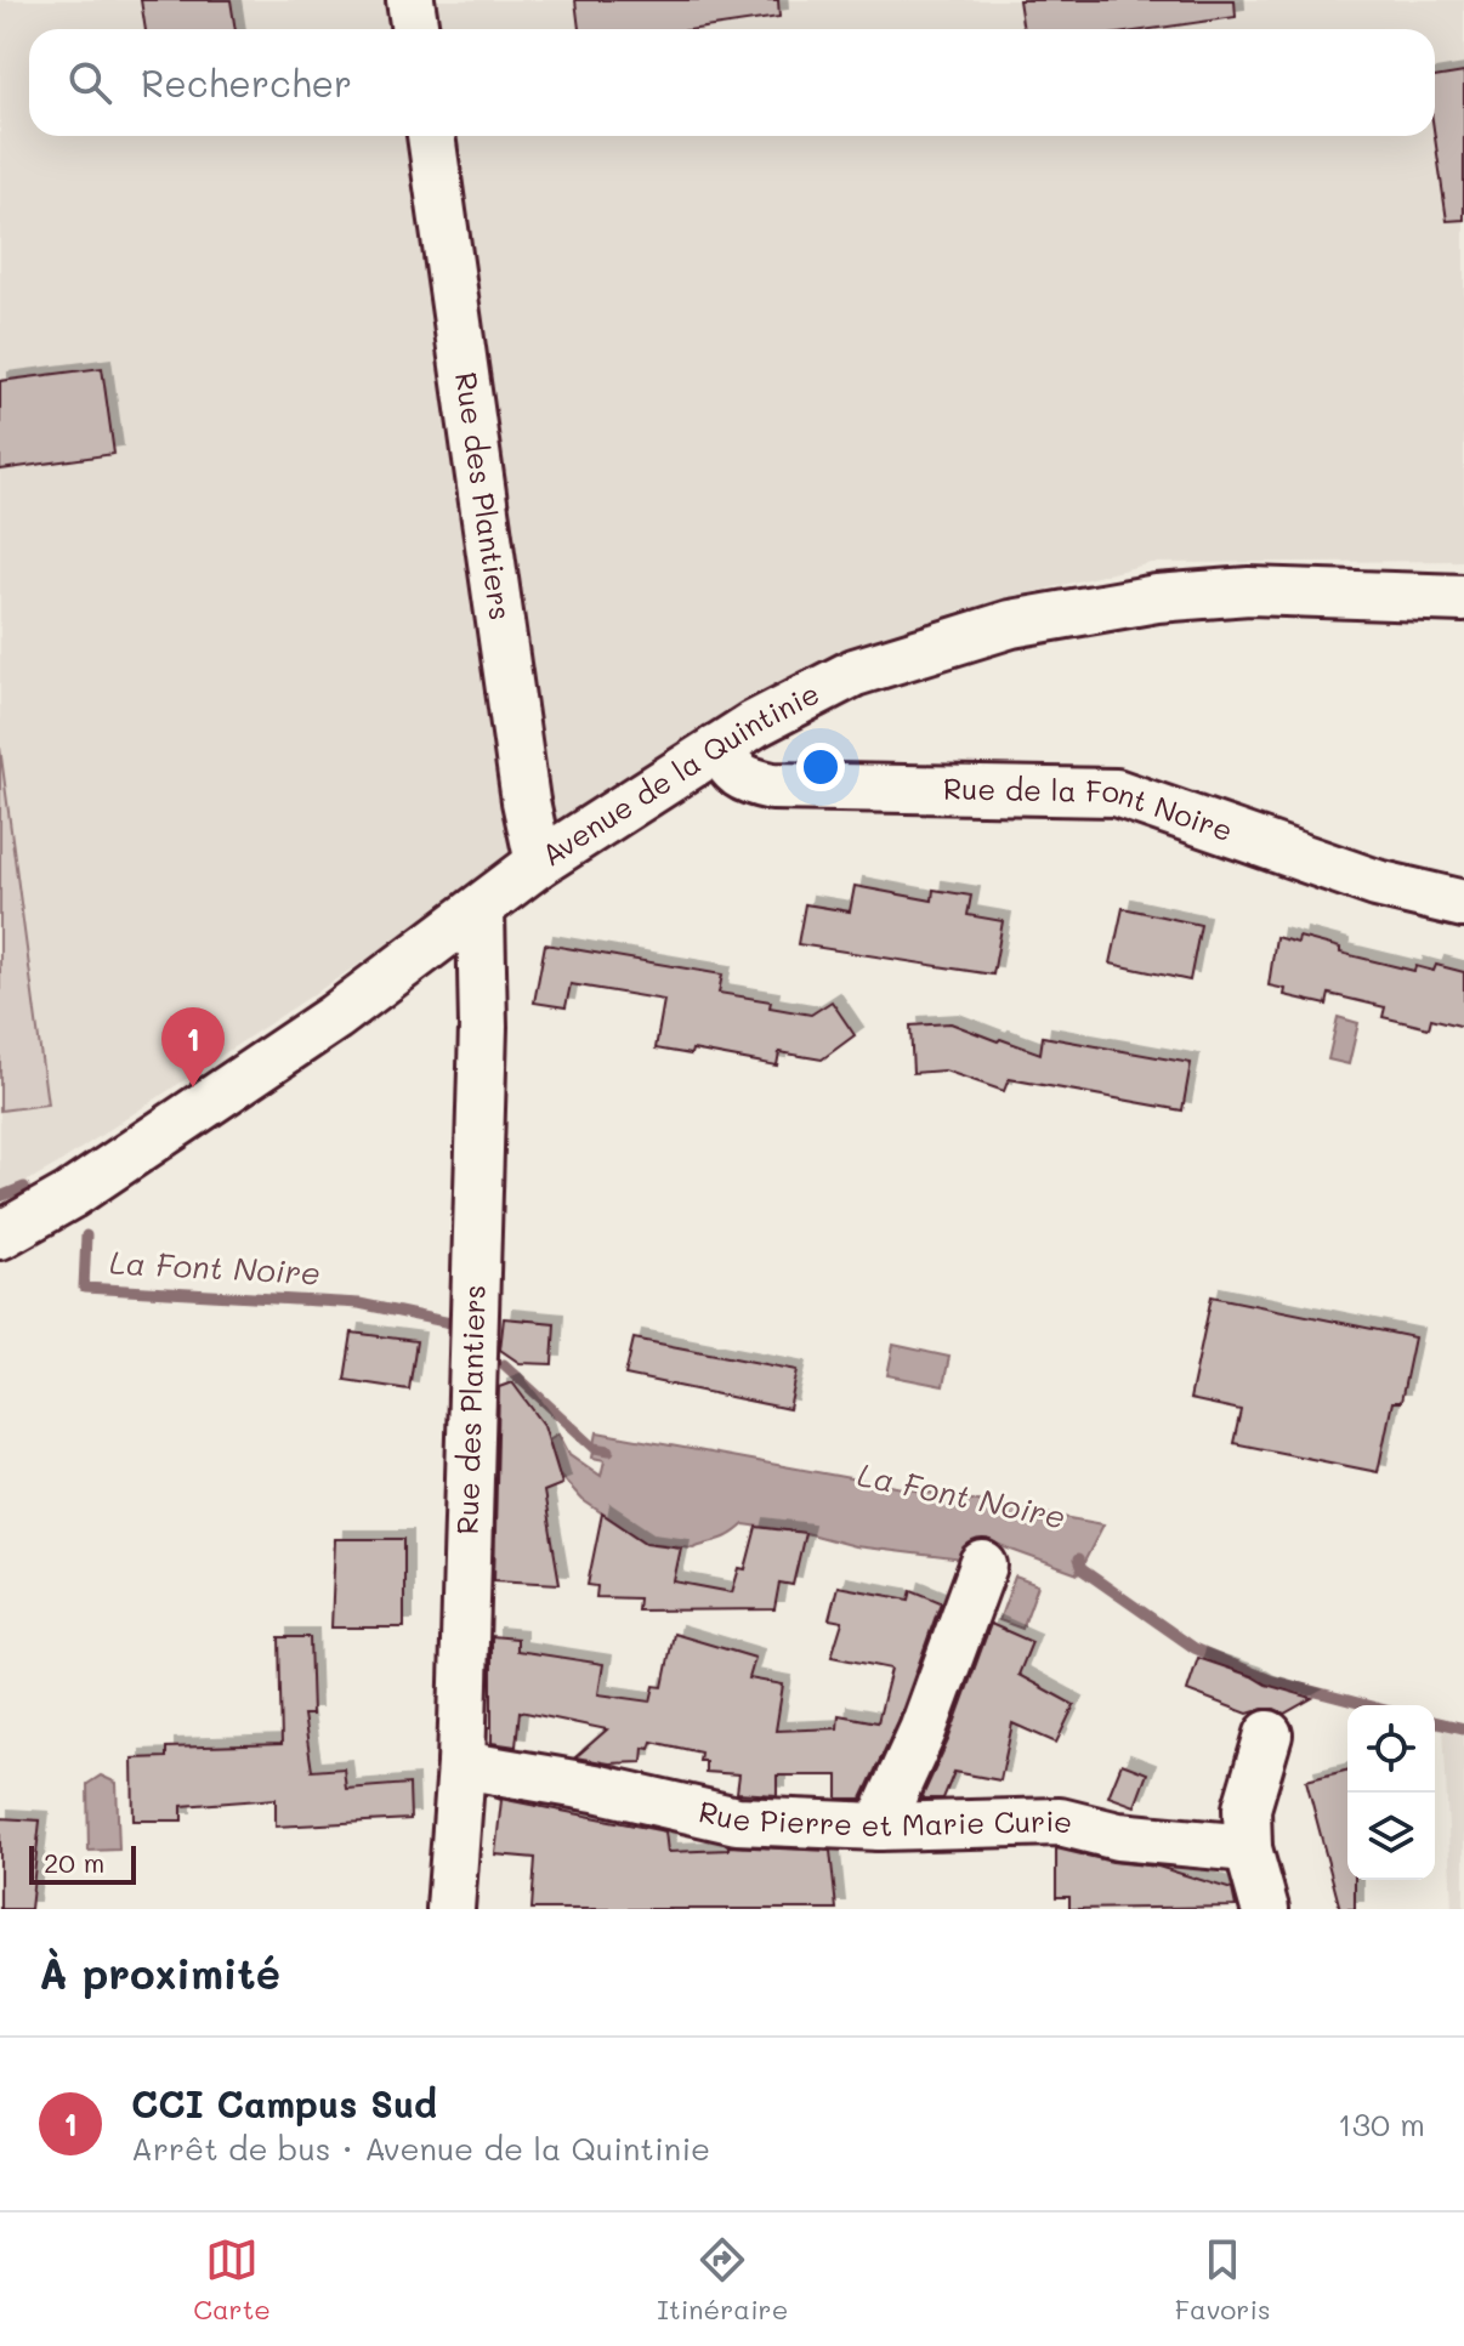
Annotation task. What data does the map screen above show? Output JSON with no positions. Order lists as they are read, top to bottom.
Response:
{
  "streets": {
    "street": [
      "Rue des Plantiers",
      "Avenue de la Quintinie",
      "Rue de la Font Noire",
      "Rue Pierre et Marie Curie"
    ]
  },
  "crossings": [
    ["Rue des Plantiers", "Avenue de la Quintinie"],
    ["Rue des Plantiers", "Rue Pierre et Marie Curie"],
    ["Avenue de la Quintinie", "Rue de la Font Noire"]
  ],
  "water": ["La Font Noire"],
  "scale_bar": "20 m",
  "page": {
    "search": "Rechercher",
    "pins": "1",
    "scale": "20 m",
    "heading": "À proximité",
    "list": [
      {
        "mark": "1",
        "name": "CCI Campus Sud",
        "note": "Arrêt de bus · Avenue de la Quintinie",
        "value": "130 m"
      }
    ],
    "nav": ["Carte", "Itinéraire", "Favoris"]
  }
}
